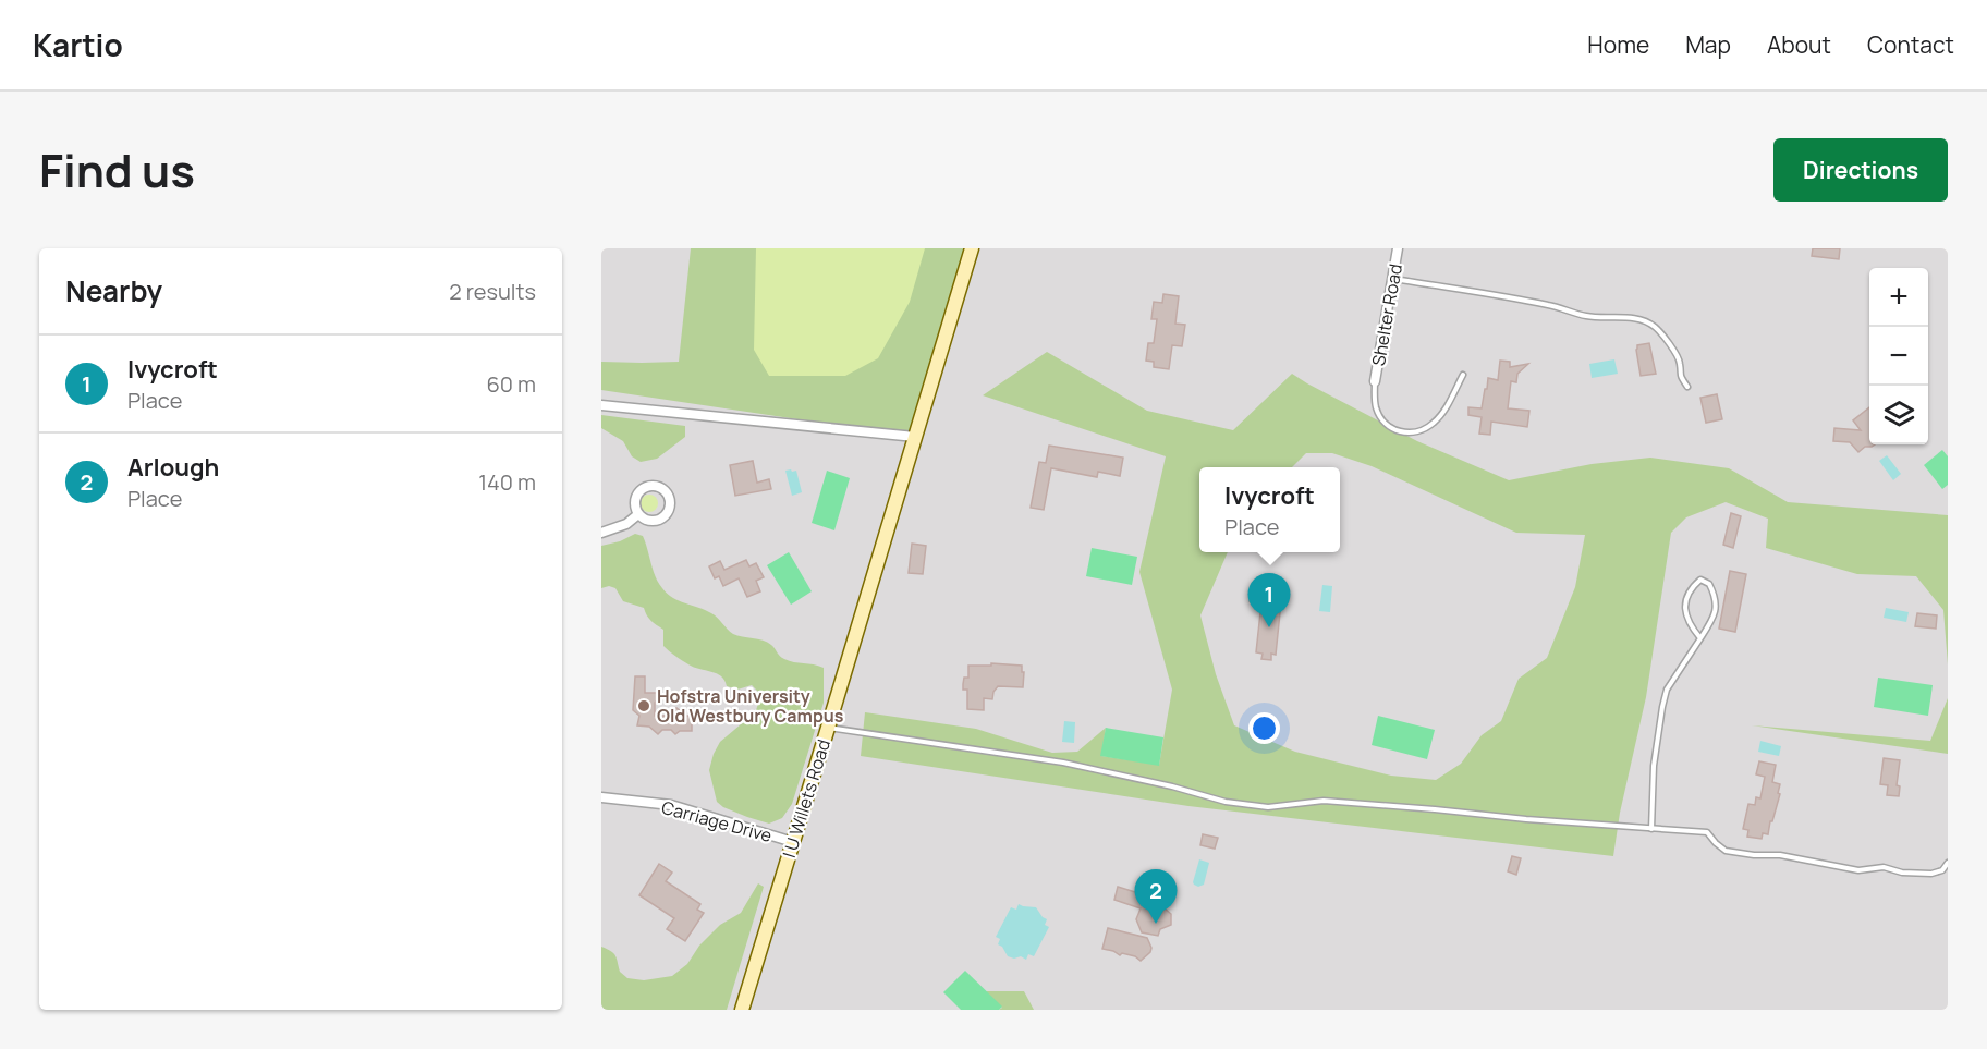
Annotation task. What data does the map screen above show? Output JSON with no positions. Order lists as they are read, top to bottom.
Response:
{
  "streets": {
    "street": ["Shelter Road", "I U Willets Road", "Carriage Drive"]
  },
  "crossings": [
    ["I U Willets Road", "Carriage Drive"]
  ],
  "places": ["Hofstra University Old Westbury Campus"],
  "page": {
    "header": "Kartio",
    "nav": [
      "Home",
      "Map",
      "About",
      "Contact"
    ],
    "title": "Find us",
    "buttons": "Directions",
    "heading": ["Nearby", "2 results"],
    "map_buttons": ["+", "−"],
    "list": [
      {
        "mark": "1",
        "name": "Ivycroft",
        "note": "Place",
        "value": "60 m"
      },
      {
        "mark": "2",
        "name": "Arlough",
        "note": "Place",
        "value": "140 m"
      }
    ],
    "popup": ["Ivycroft", "Place"],
    "pins": ["1", "2"]
  }
}
